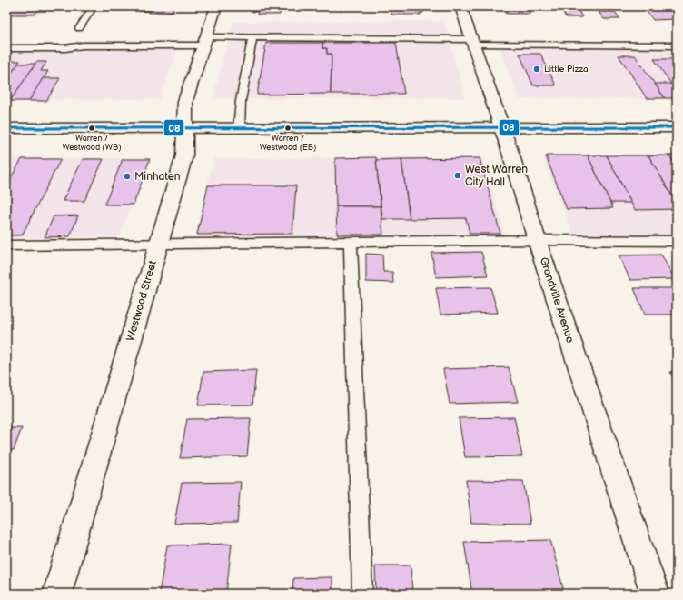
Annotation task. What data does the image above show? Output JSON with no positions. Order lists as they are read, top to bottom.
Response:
{
  "streets": {
    "street": ["Grandville Avenue", "Westwood Street"]
  },
  "places": [
    "Little Pizza",
    "Warren / Westwood (WB)",
    "Warren / Westwood (EB)",
    "West Warren City Hall",
    "Minhaten"
  ],
  "lines": ["transit line 08"]
}
